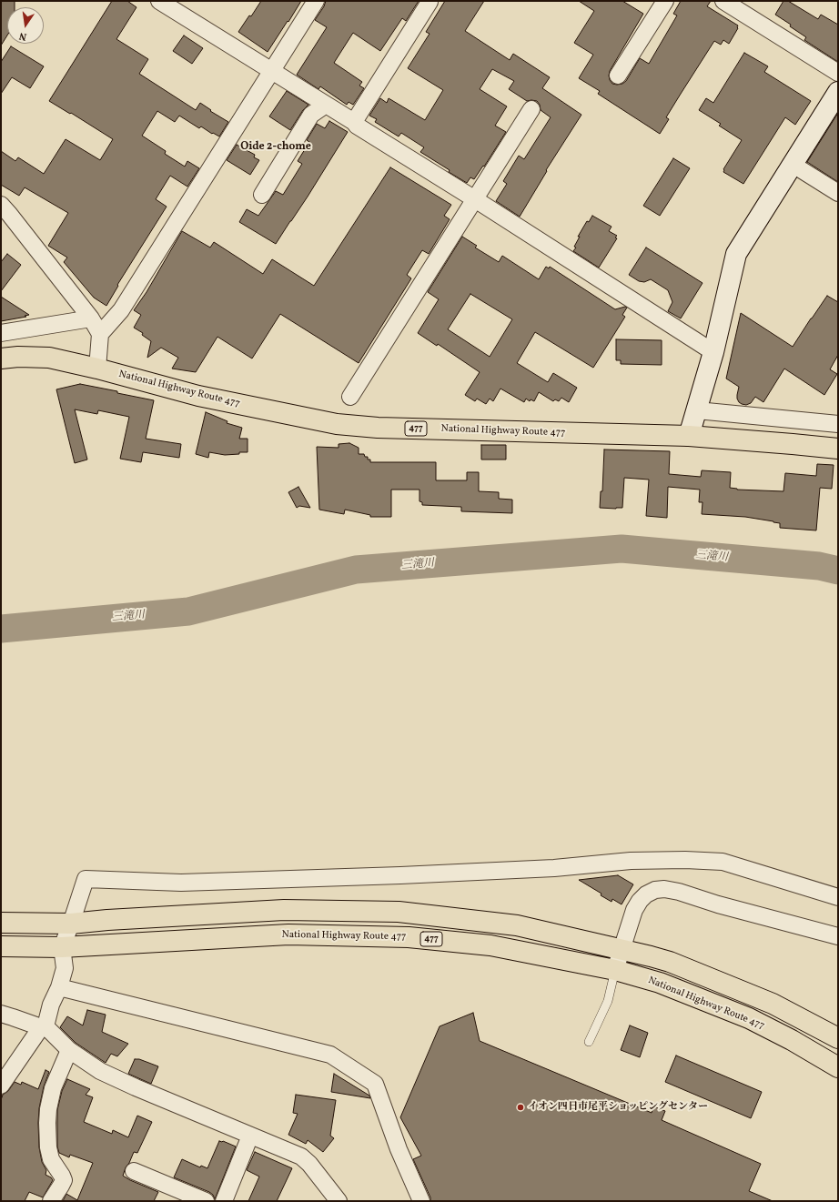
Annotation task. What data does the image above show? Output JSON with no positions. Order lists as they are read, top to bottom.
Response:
{
  "streets": {
    "highway": ["National Highway Route 477", "477"]
  },
  "districts": ["Oide 2-chome"],
  "water": ["三滝川"],
  "places": ["イオン四日市尾平ショッピングセンター"],
  "north": "bottom"
}
